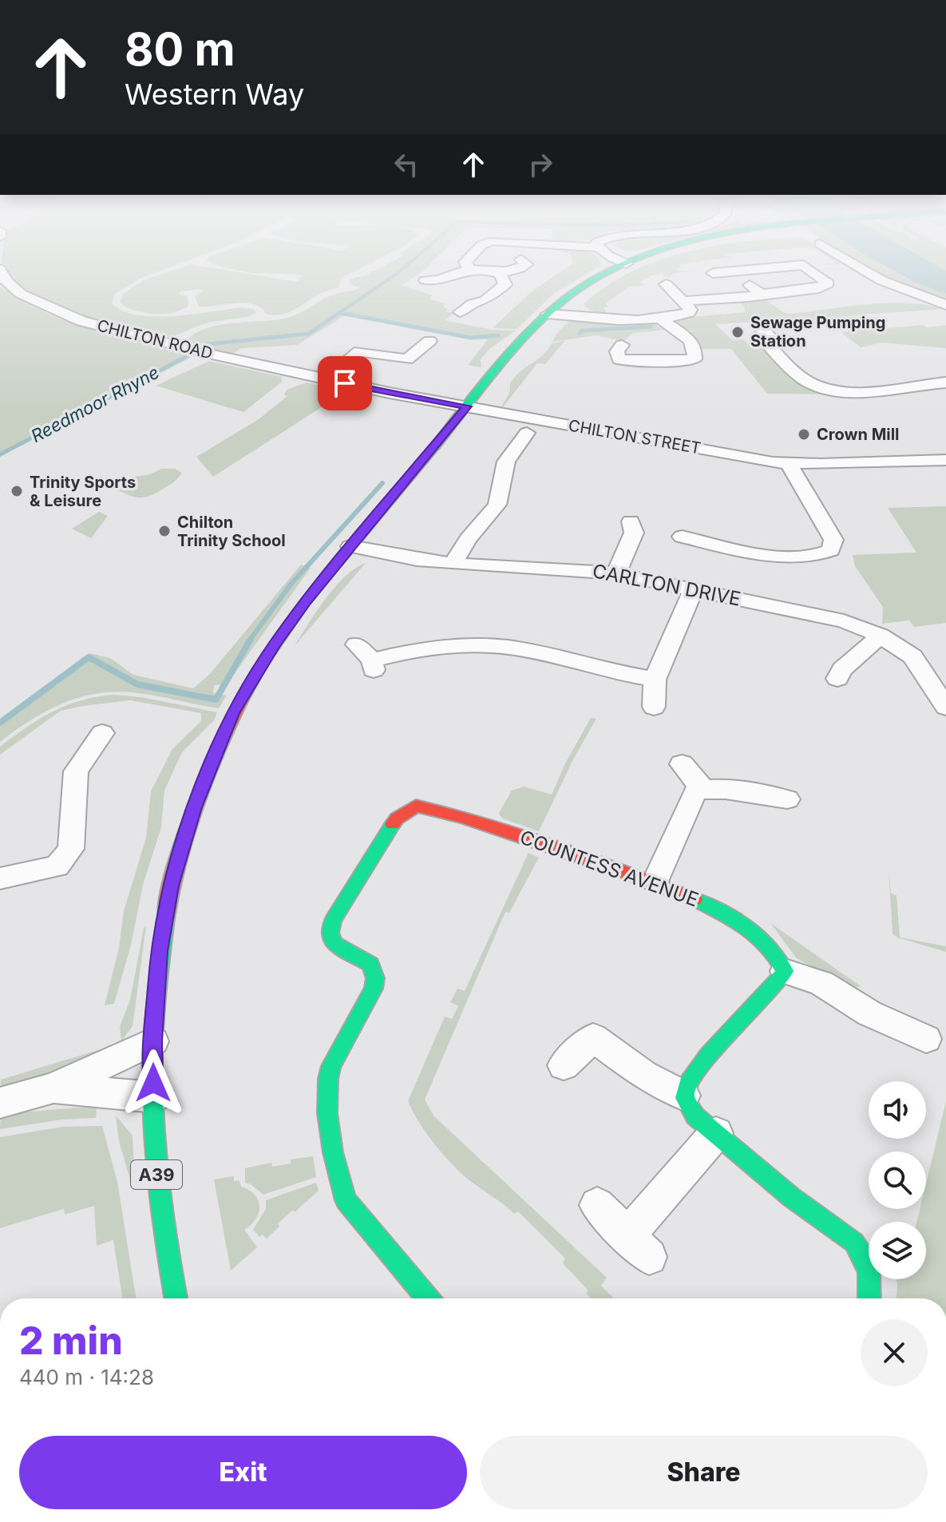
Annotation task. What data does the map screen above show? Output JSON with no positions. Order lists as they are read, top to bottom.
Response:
{
  "streets": {
    "main road": ["COUNTESS AVENUE", "A39"],
    "street": ["CHILTON ROAD", "CHILTON STREET", "CARLTON DRIVE"]
  },
  "crossings": [
    ["CHILTON ROAD", "CHILTON STREET"],
    ["CHILTON STREET", "A39"],
    ["CARLTON DRIVE", "A39"]
  ],
  "water": ["Reedmoor Rhyne"],
  "places": [
    "Sewage Pumping Station",
    "Crown Mill",
    "Trinity Sports & Leisure",
    "Chilton Trinity School"
  ],
  "page": {
    "turn": ["80 m", "Western Way"],
    "heading": ["2 min", "440 m · 14:28"],
    "buttons": ["Exit", "Share"]
  }
}
